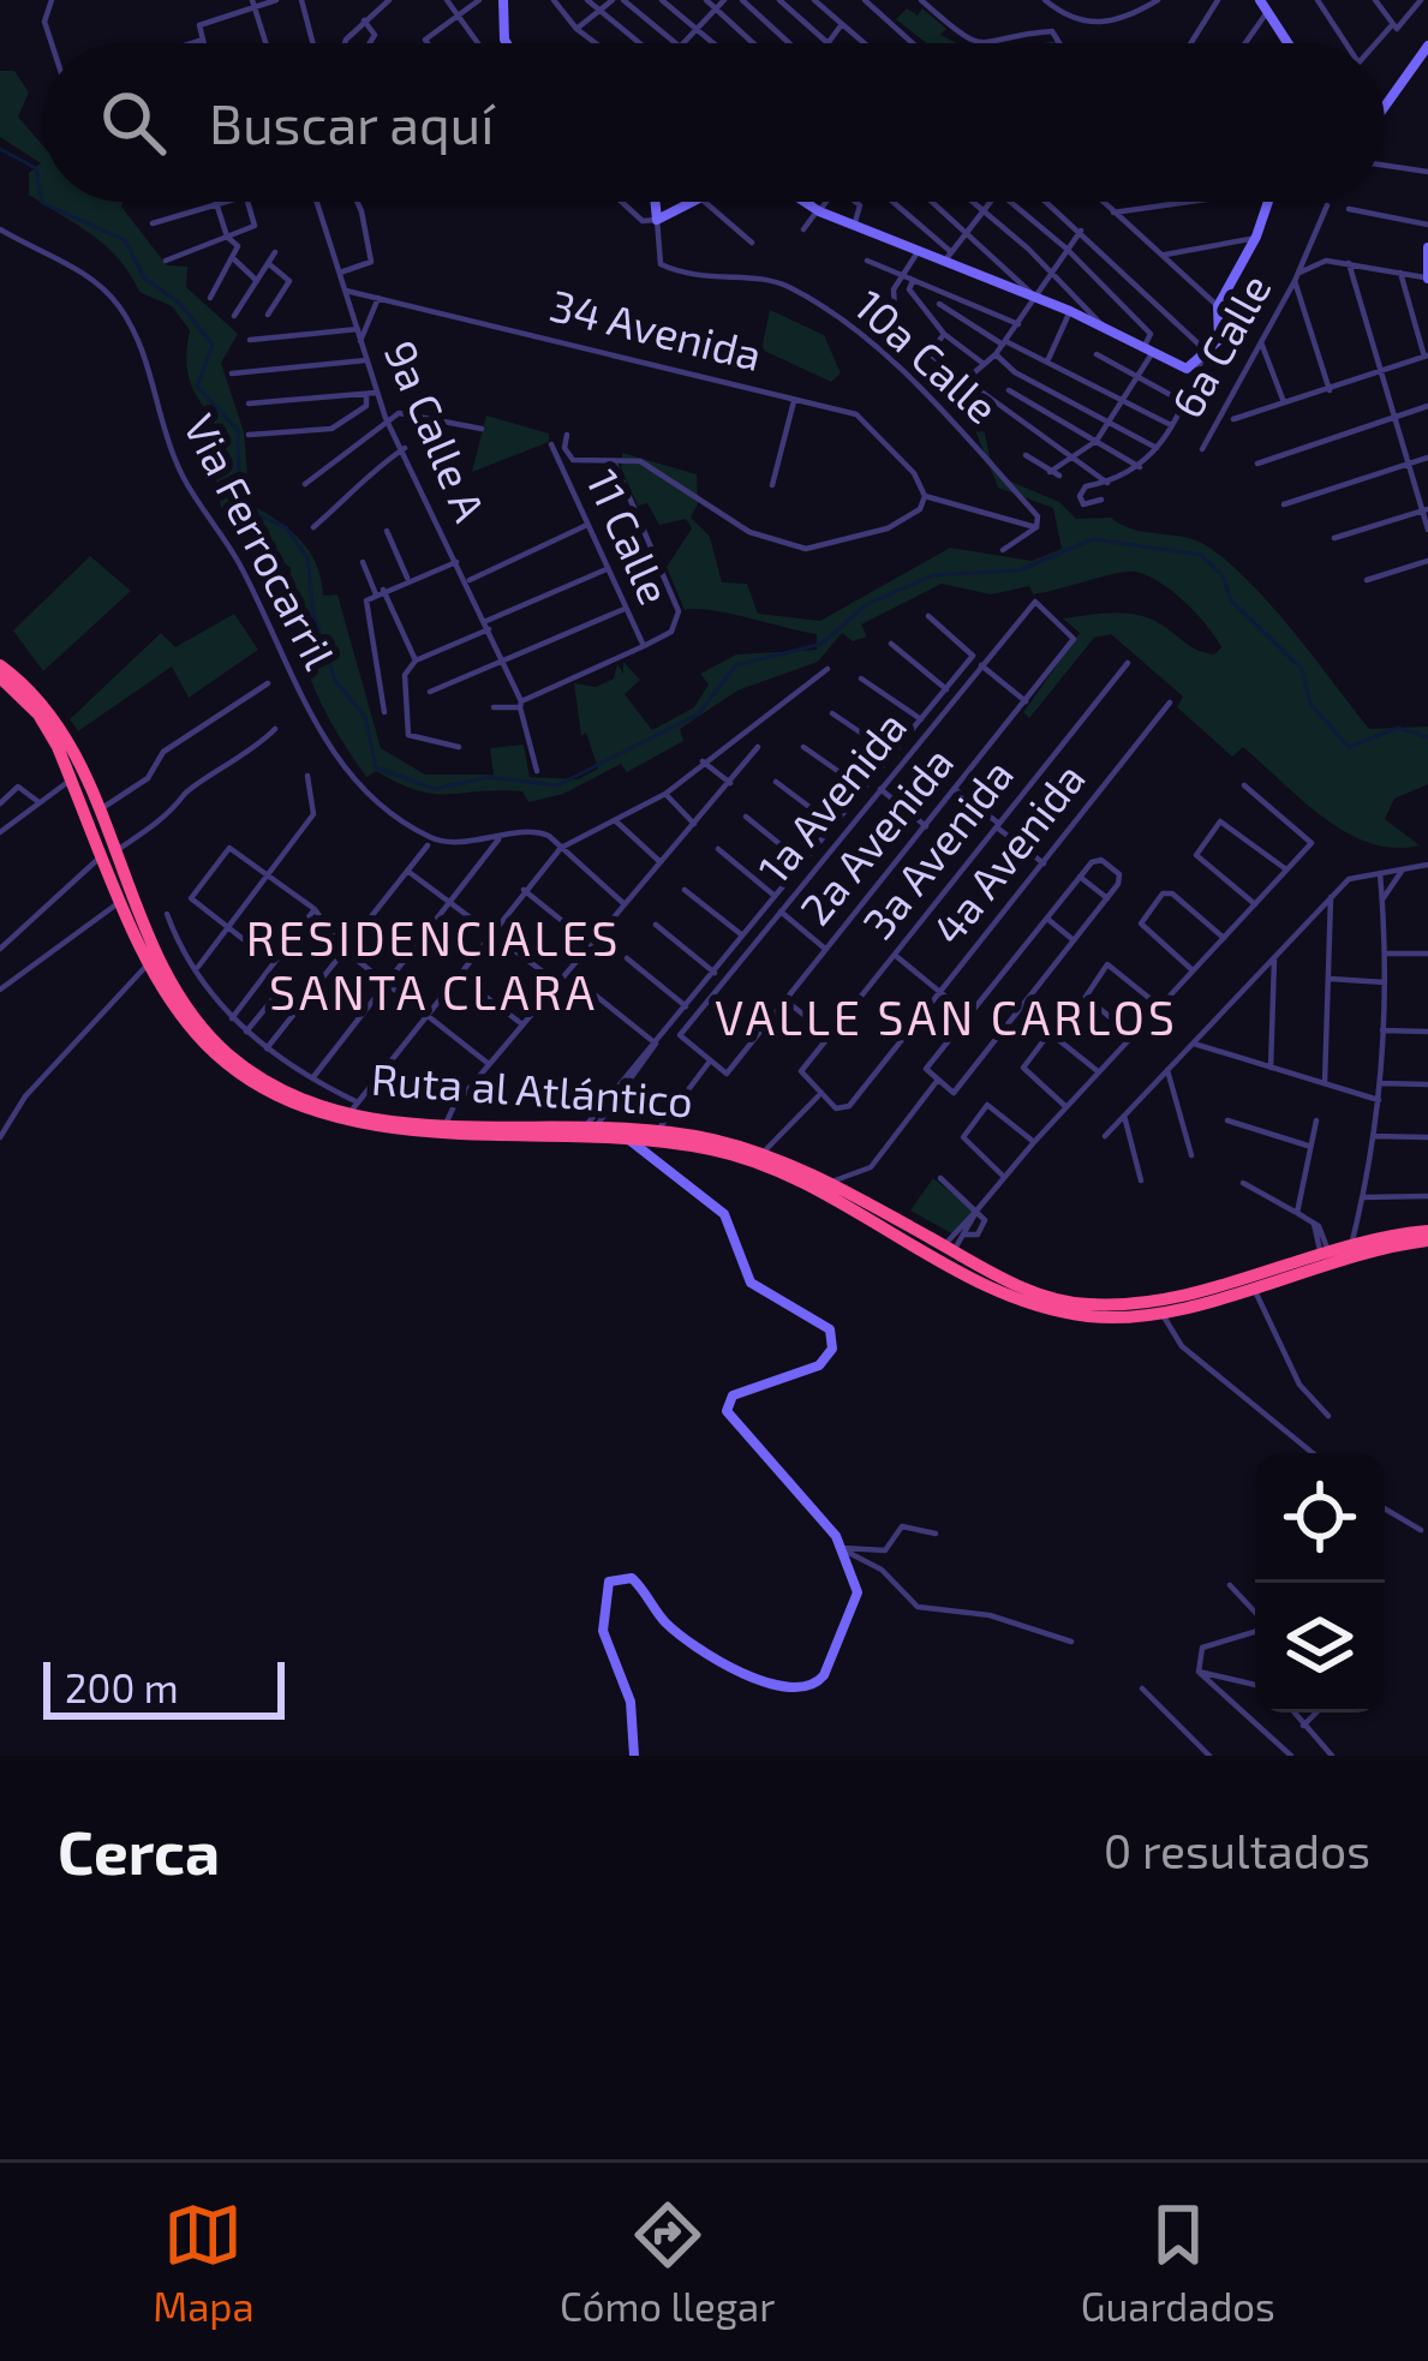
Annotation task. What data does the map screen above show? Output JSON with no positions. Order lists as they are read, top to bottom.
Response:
{
  "streets": {
    "highway": ["Ruta al Atlántico"],
    "main road": ["10a Calle"],
    "street": [
      "34 Avenida",
      "6a Calle",
      "9a Calle A",
      "11 Calle",
      "Via Ferrocarril",
      "1a Avenida",
      "2a Avenida",
      "3a Avenida",
      "4a Avenida"
    ]
  },
  "crossings": [
    ["34 Avenida", "9a Calle A"],
    ["1a Avenida", "2a Avenida"],
    ["3a Avenida", "4a Avenida"]
  ],
  "districts": ["RESIDENCIALES SANTA CLARA", "VALLE SAN CARLOS"],
  "scale_bar": "200 m",
  "page": {
    "search": "Buscar aquí",
    "scale": "200 m",
    "heading": ["Cerca", "0 resultados"],
    "nav": ["Mapa", "Cómo llegar", "Guardados"]
  }
}
